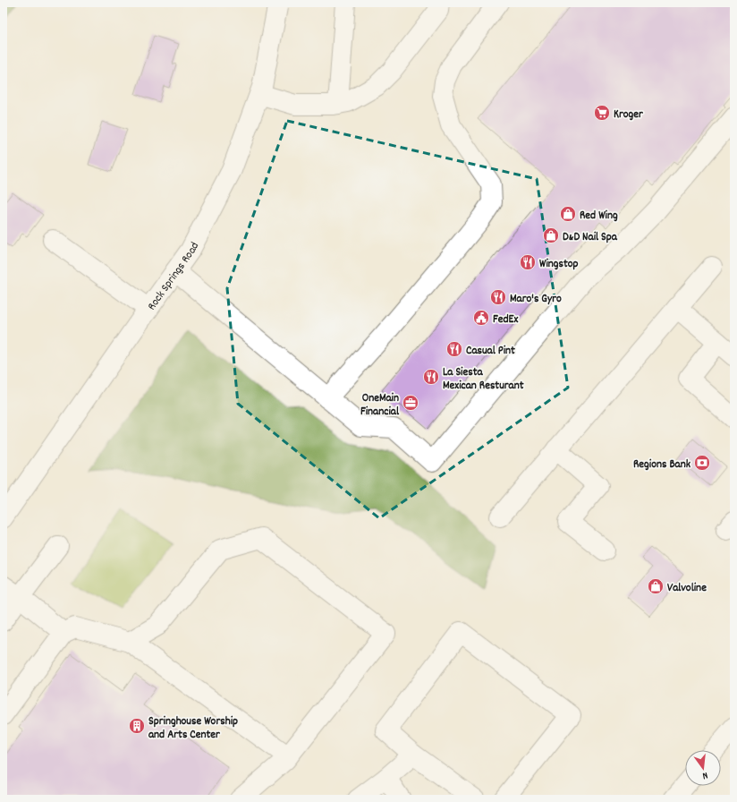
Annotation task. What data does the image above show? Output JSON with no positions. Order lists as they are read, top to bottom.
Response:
{
  "streets": {
    "street": ["Rock Springs Road"]
  },
  "places": {
    "supermarket": ["Kroger"],
    "shop": ["Red Wing", "D&D Nail Spa", "Valvoline"],
    "restaurant": [
      "Wingstop",
      "Maro's Gyro",
      "Casual Pint",
      "La Siesta Mexican Resturant"
    ],
    "public building": ["FedEx"],
    "office": ["OneMain Financial"],
    "bank": ["Regions Bank"],
    "building": ["Springhouse Worship and Arts Center"]
  },
  "north": "bottom"
}
